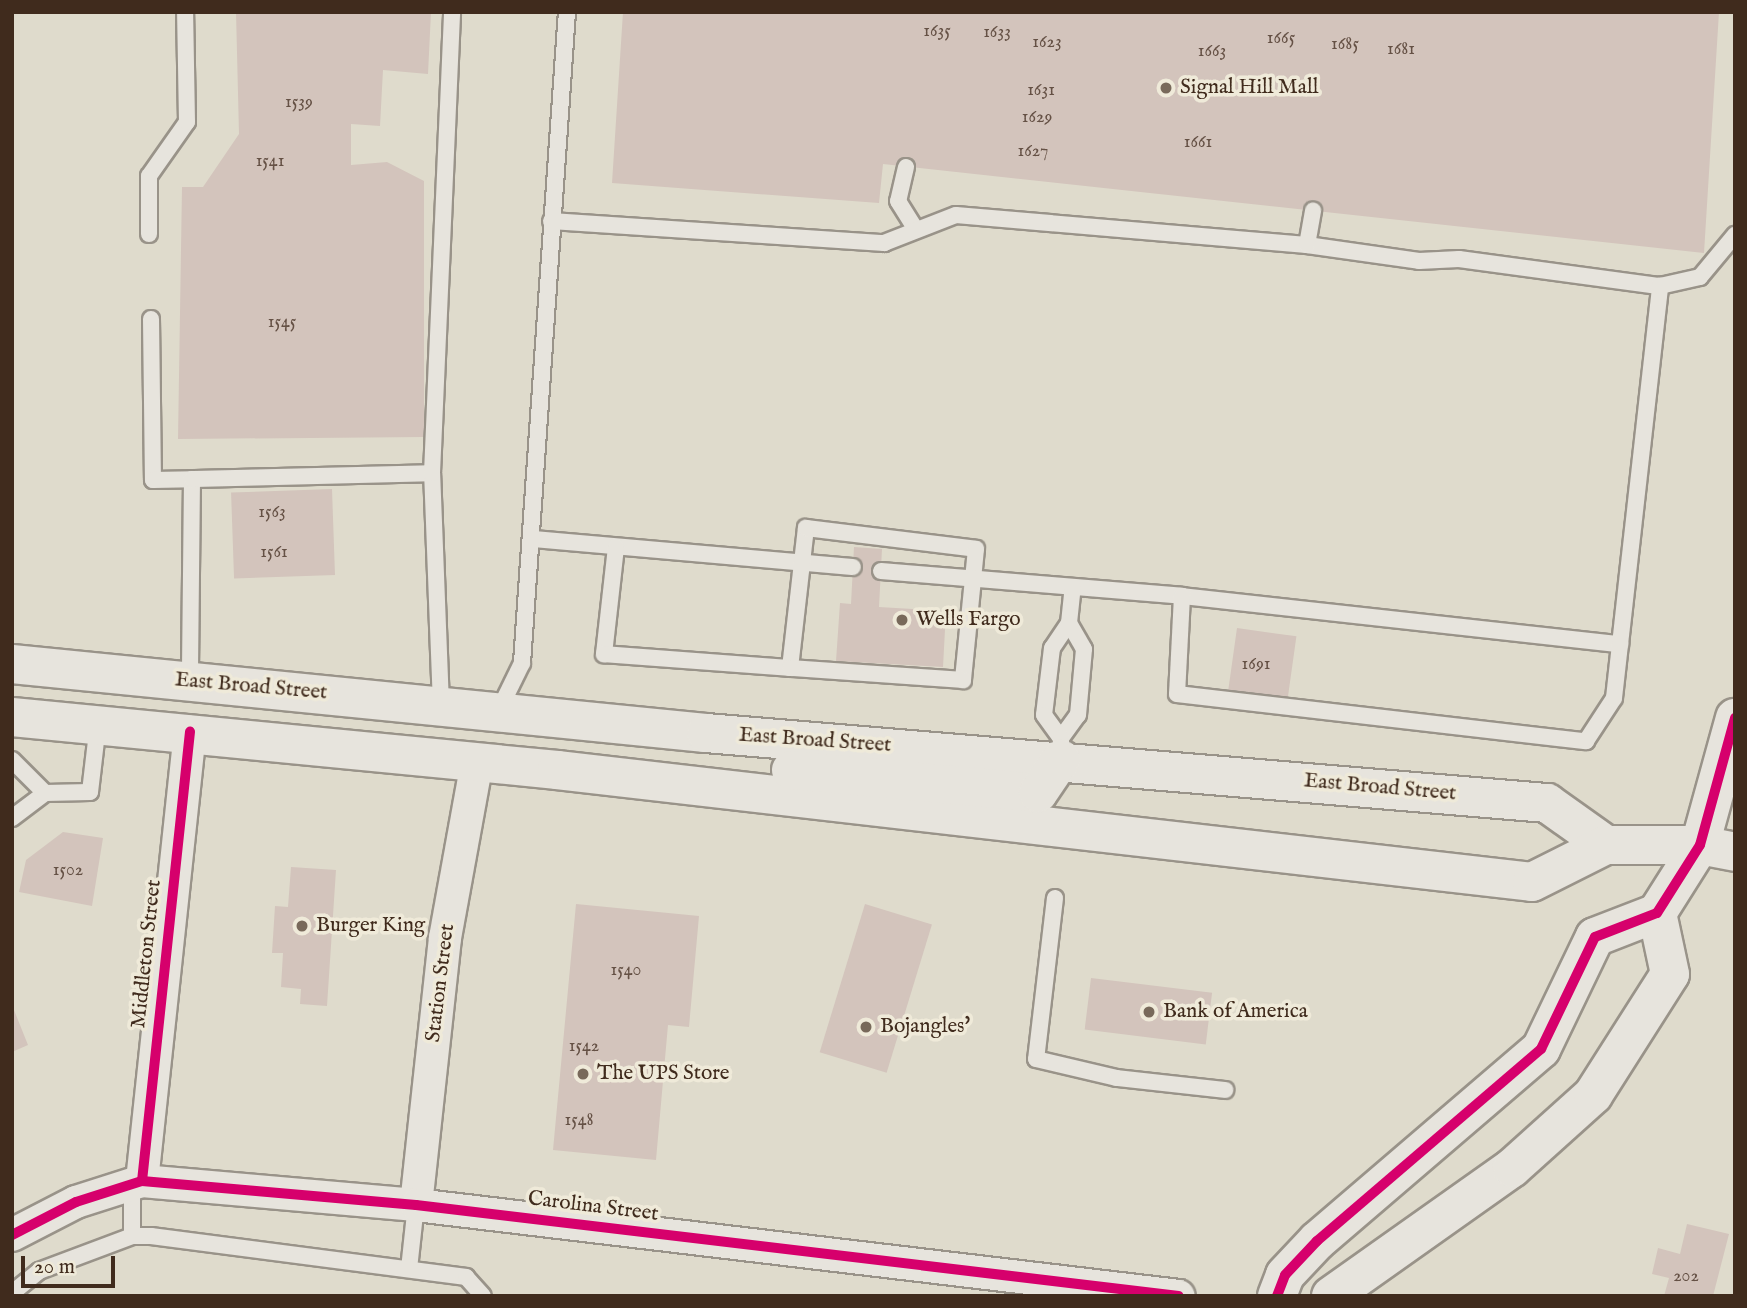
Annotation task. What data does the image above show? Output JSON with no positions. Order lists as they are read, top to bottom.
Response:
{
  "streets": {
    "main road": ["East Broad Street"],
    "street": ["Middleton Street", "Station Street", "Carolina Street"]
  },
  "crossings": [
    ["Middleton Street", "Carolina Street"],
    ["Station Street", "Carolina Street"]
  ],
  "places": [
    "Signal Hill Mall",
    "Wells Fargo",
    "Burger King",
    "Bank of America",
    "Bojangles'",
    "The UPS Store"
  ],
  "house_numbers": [
    "1635",
    "1633",
    "1665",
    "1623",
    "1685",
    "1681",
    "1663",
    "1631",
    "1539",
    "1629",
    "1661",
    "1627",
    "1541",
    "1545",
    "1563",
    "1561",
    "1691",
    "1502",
    "1540",
    "1542",
    "1548",
    "202"
  ],
  "scale_bar": "20 m"
}
